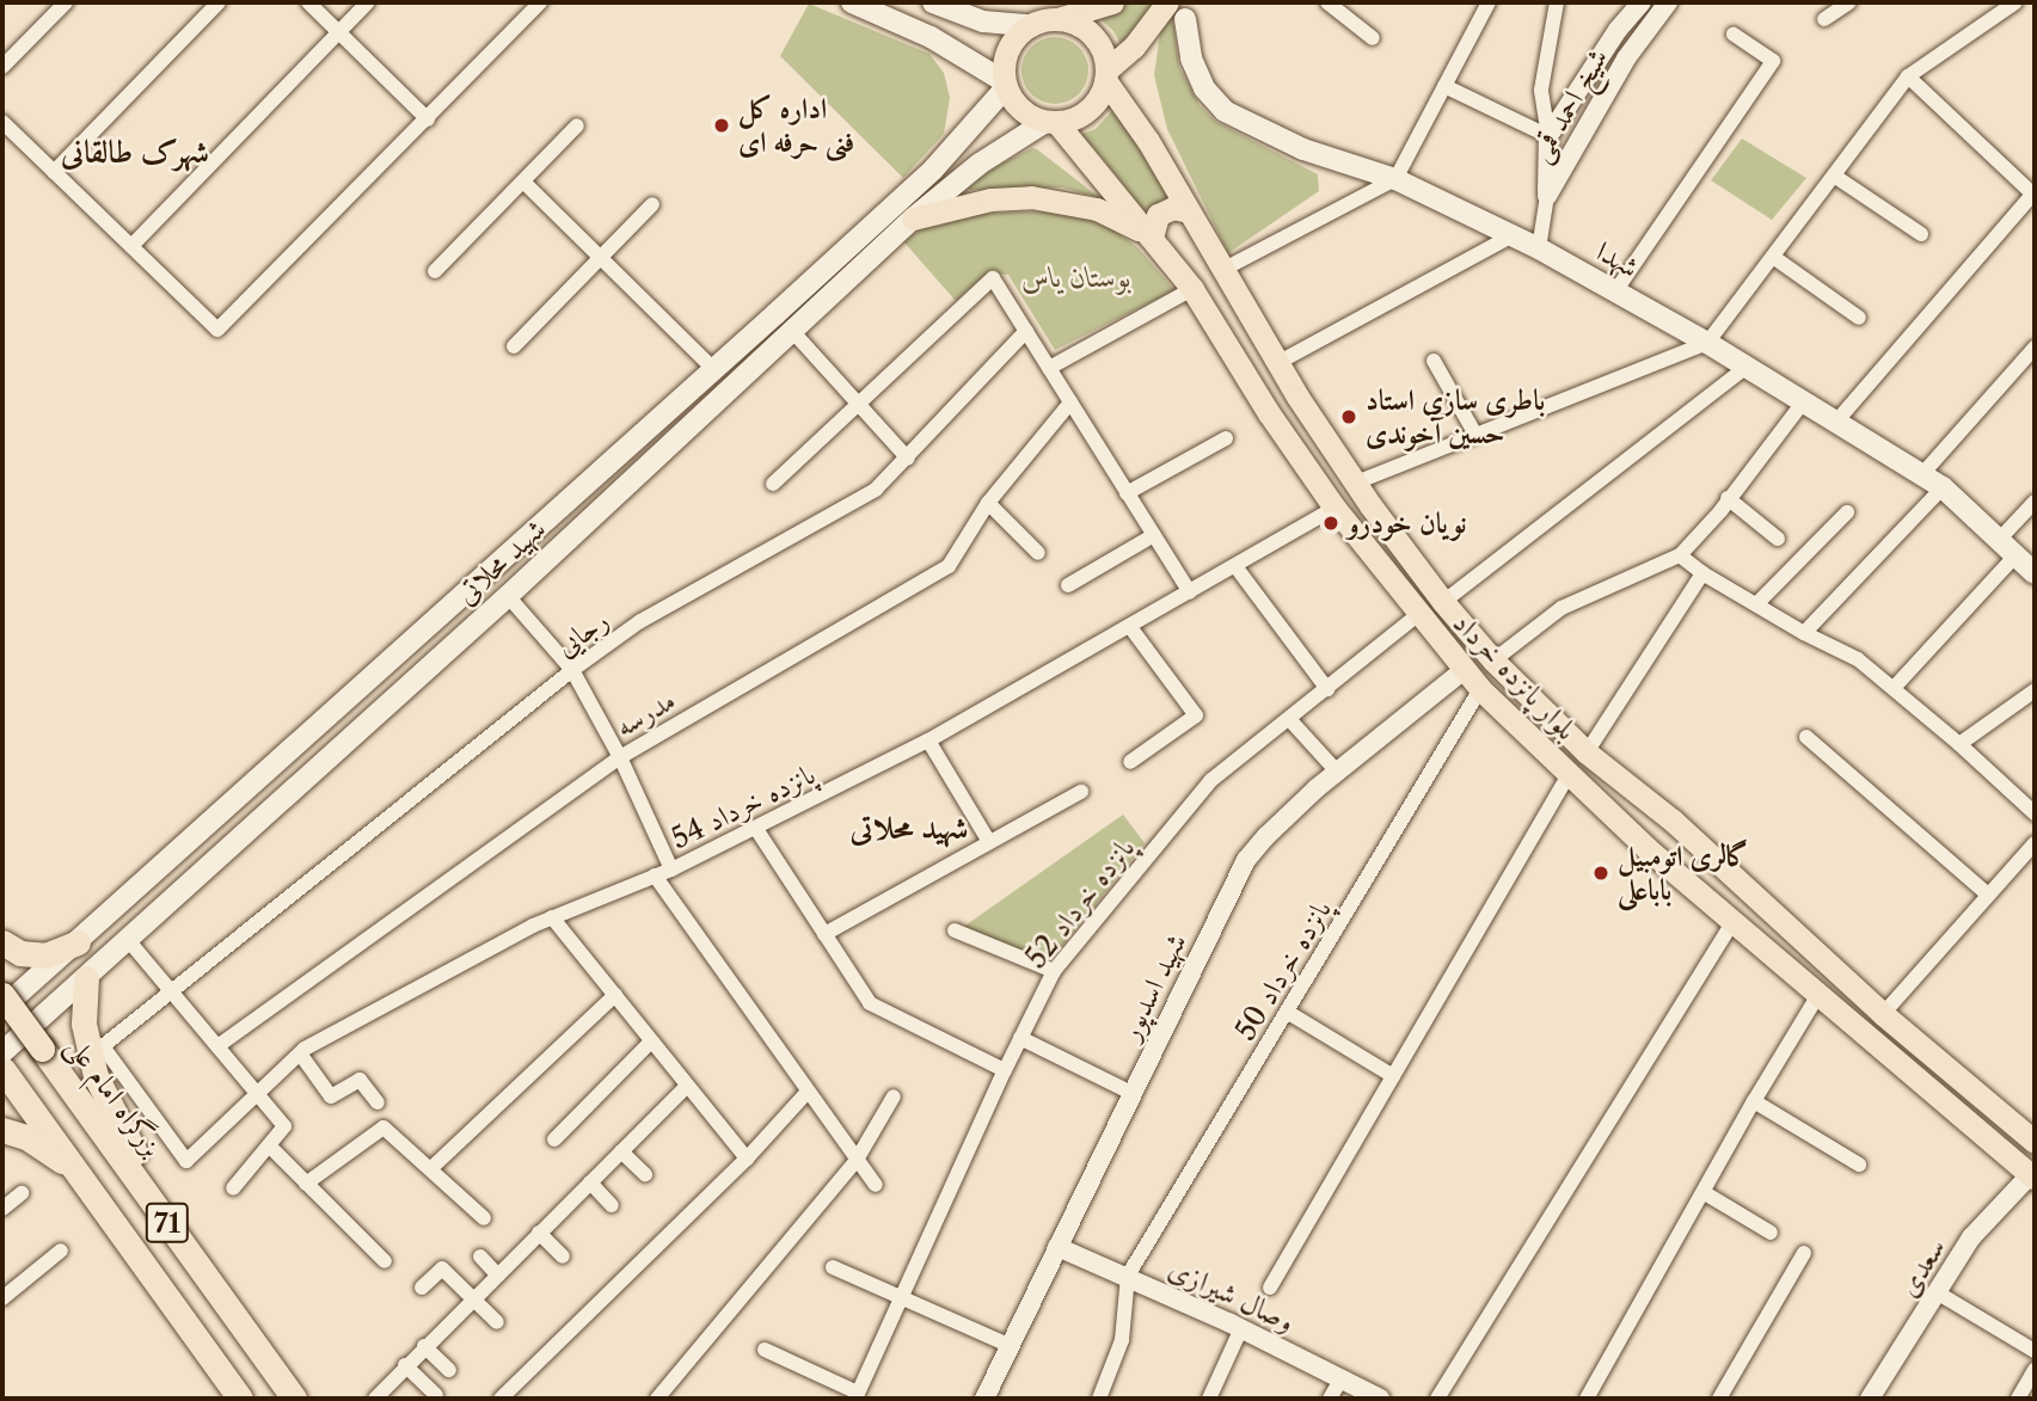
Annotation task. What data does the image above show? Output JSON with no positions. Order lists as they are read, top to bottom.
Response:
{
  "streets": {
    "highway": ["بزرگراه امام علی", "71"],
    "main road": ["شهدا", "شهید محلاتی", "بلوار پانزده خرداد"],
    "street": [
      "شیخ احمد قمی",
      "رجایی",
      "مدرسه",
      "پانزده خرداد 54",
      "پانزده خرداد 52",
      "پانزده خرداد 50",
      "شهید اسدپور",
      "سعدی",
      "وصال شیرازی"
    ]
  },
  "crossings": [
    ["شیخ احمد قمی", "شهدا"],
    ["شهید محلاتی", "بلوار پانزده خرداد"],
    ["شهید محلاتی", "71"],
    ["رجایی", "پانزده خرداد 54"],
    ["بلوار پانزده خرداد", "پانزده خرداد 54"],
    ["بلوار پانزده خرداد", "پانزده خرداد 52"],
    ["بلوار پانزده خرداد", "پانزده خرداد 50"],
    ["بلوار پانزده خرداد", "شهید اسدپور"],
    ["بلوار پانزده خرداد", "سعدی"],
    ["پانزده خرداد 50", "وصال شیرازی"],
    ["شهید اسدپور", "وصال شیرازی"]
  ],
  "districts": ["شهرک طالقانی", "شهید محلاتی"],
  "parks": ["بوستان یاس"],
  "places": [
    "اداره کل فنی حرفه ای",
    "باطری سازی استاد حسین آخوندی",
    "نویان خودرو",
    "گالری اتومبیل باباعلی"
  ]
}
